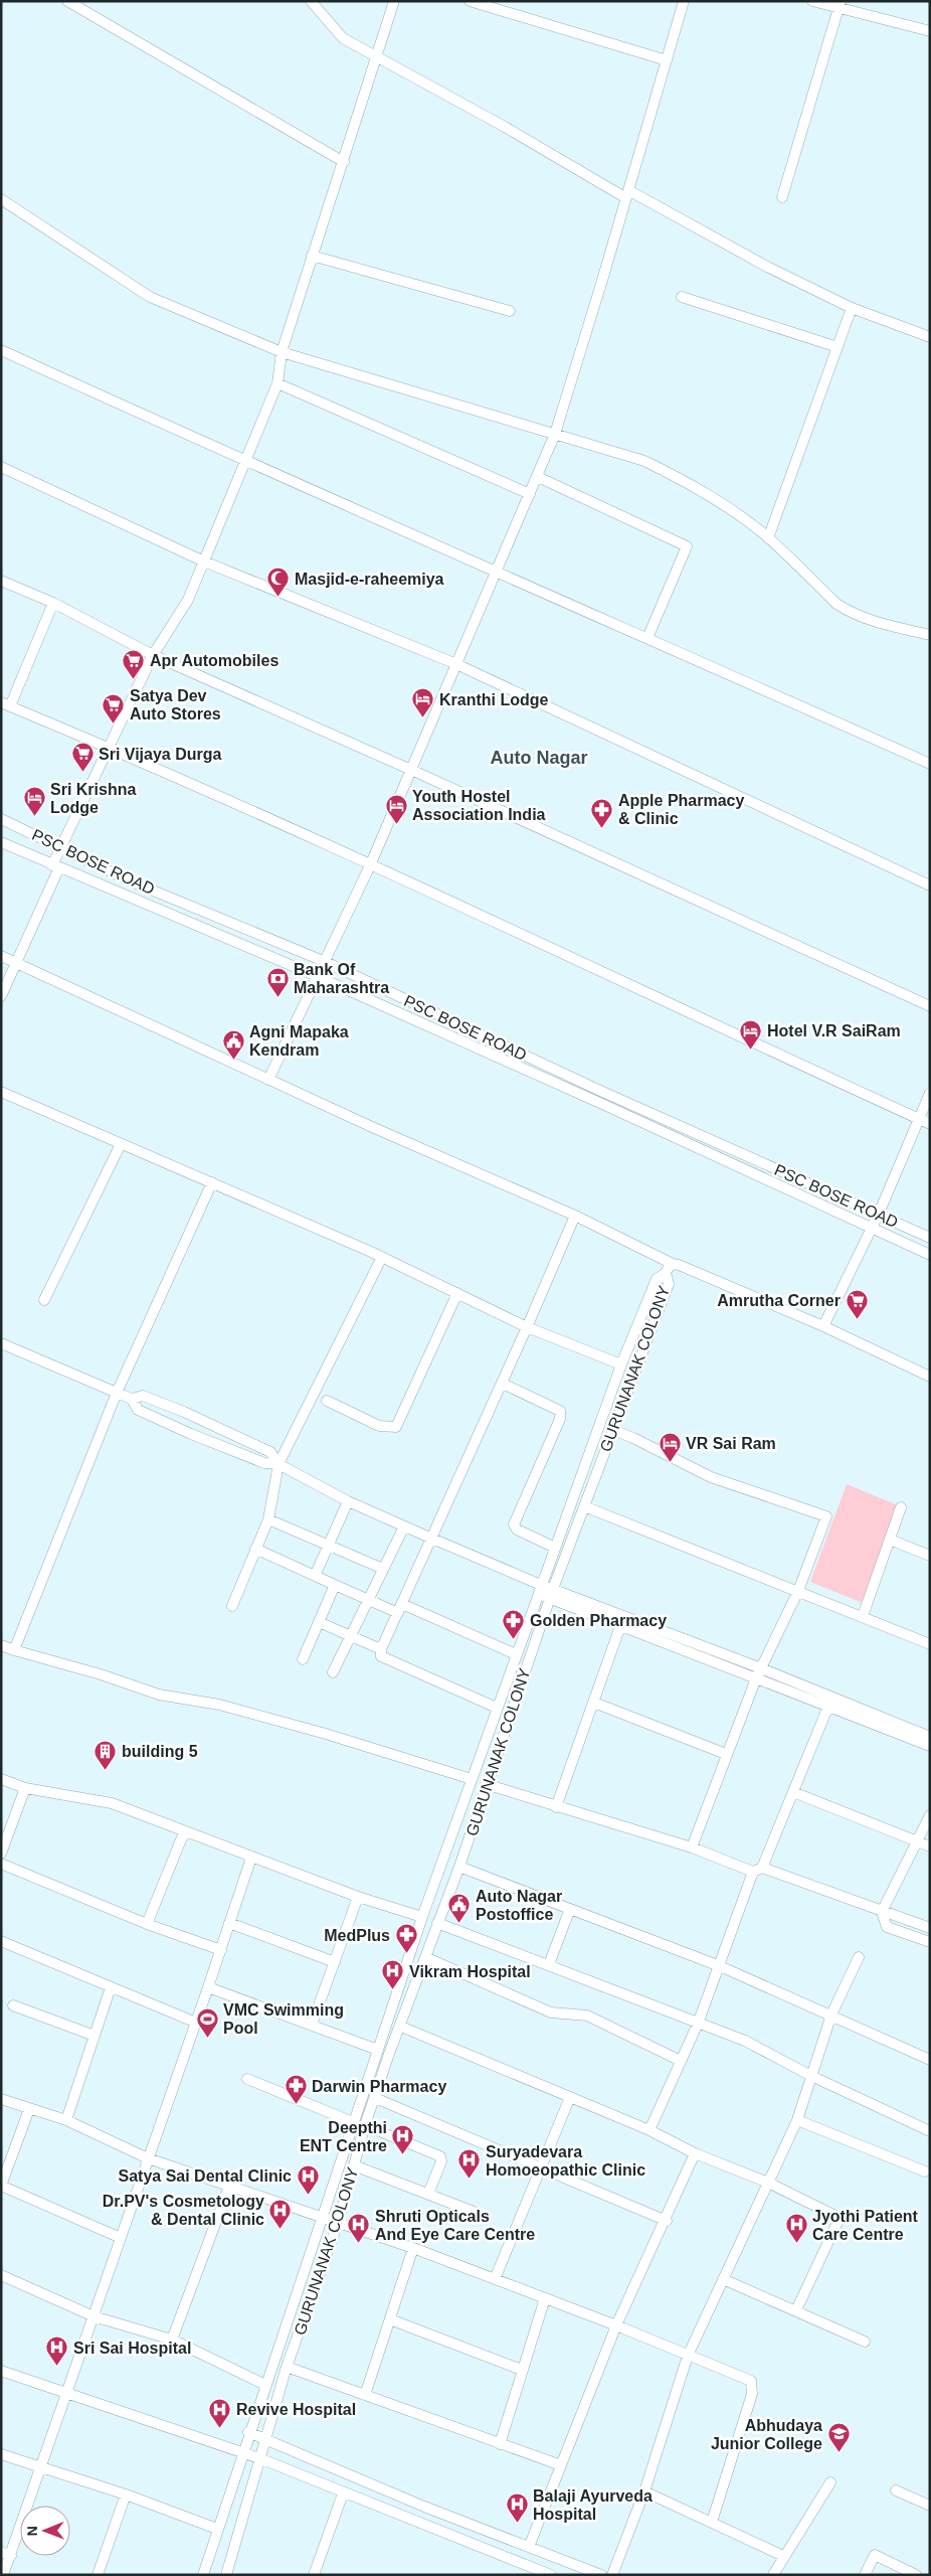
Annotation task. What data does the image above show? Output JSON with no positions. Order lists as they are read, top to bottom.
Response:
{
  "streets": {
    "street": ["PSC BOSE ROAD", "GURUNANAK COLONY"]
  },
  "districts": ["Auto Nagar"],
  "places": {
    "mosque": ["Masjid-e-raheemiya"],
    "supermarket": [
      "Apr Automobiles",
      "Satya Dev Auto Stores",
      "Sri Vijaya Durga",
      "Amrutha Corner"
    ],
    "hotel": [
      "Kranthi Lodge",
      "Sri Krishna Lodge",
      "Youth Hostel Association India",
      "Hotel V.R SaiRam",
      "VR Sai Ram"
    ],
    "pharmacy": [
      "Apple Pharmacy & Clinic",
      "Golden Pharmacy",
      "MedPlus",
      "Darwin Pharmacy"
    ],
    "bank": ["Bank Of Maharashtra"],
    "public building": ["Agni Mapaka Kendram", "Auto Nagar Postoffice"],
    "building": ["building 5"],
    "hospital": [
      "Vikram Hospital",
      "Deepthi ENT Centre",
      "Suryadevara Homoeopathic Clinic",
      "Satya Sai Dental Clinic",
      "Dr.PV's Cosmetology & Dental Clinic",
      "Shruti Opticals And Eye Care Centre",
      "Jyothi Patient Care Centre",
      "Sri Sai Hospital",
      "Revive Hospital",
      "Balaji Ayurveda Hospital"
    ],
    "sports": ["VMC Swimming Pool"],
    "school or university": ["Abhudaya Junior College"]
  },
  "north": "left"
}
